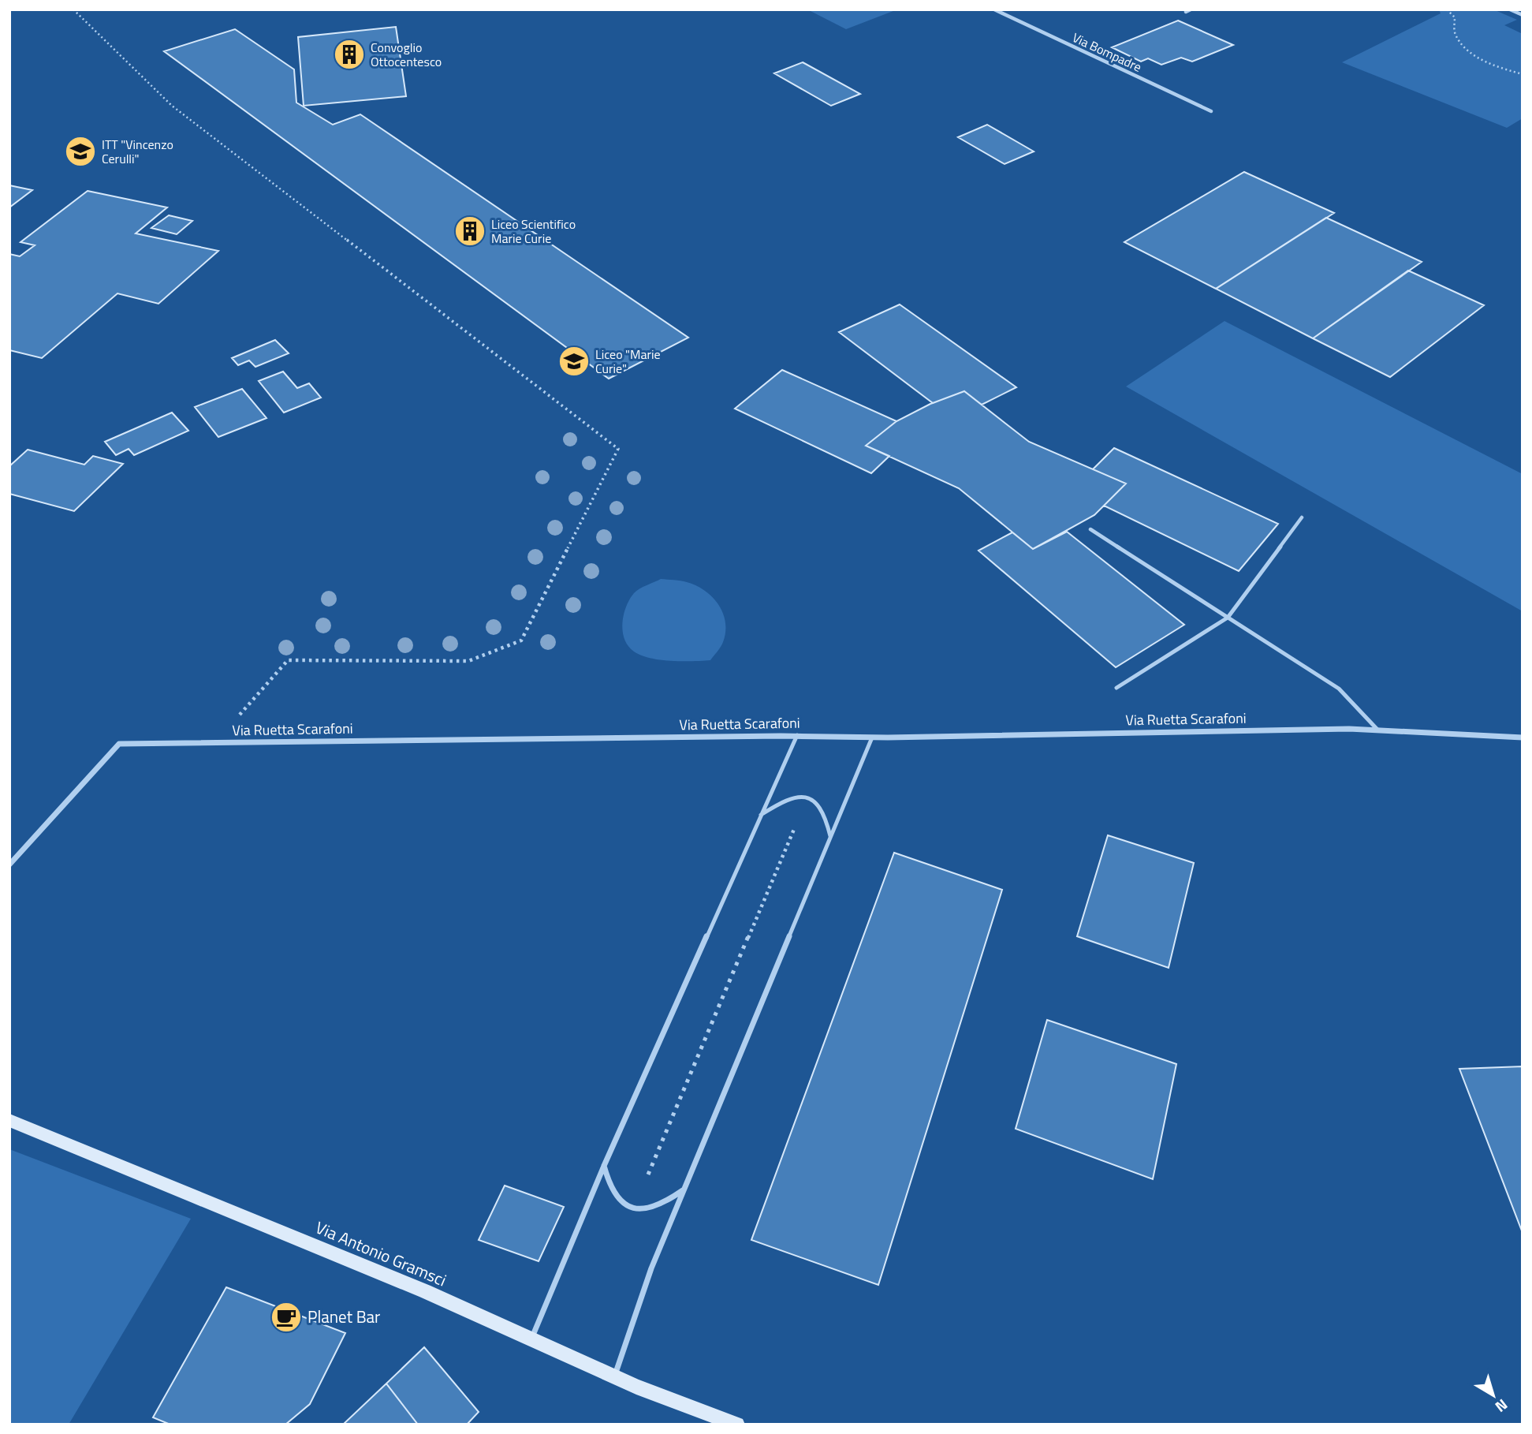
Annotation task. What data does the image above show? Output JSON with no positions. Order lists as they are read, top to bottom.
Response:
{
  "streets": {
    "street": ["Via Bompadre", "Via Ruetta Scarafoni", "Via Antonio Gramsci"]
  },
  "places": {
    "building": ["Convoglio Ottocentesco", "Liceo Scientifico Marie Curie"],
    "school or university": ["ITT \"Vincenzo Cerulli\"", "Liceo \"Marie Curie\""],
    "cafe": ["Planet Bar"]
  },
  "north": "bottom right"
}
